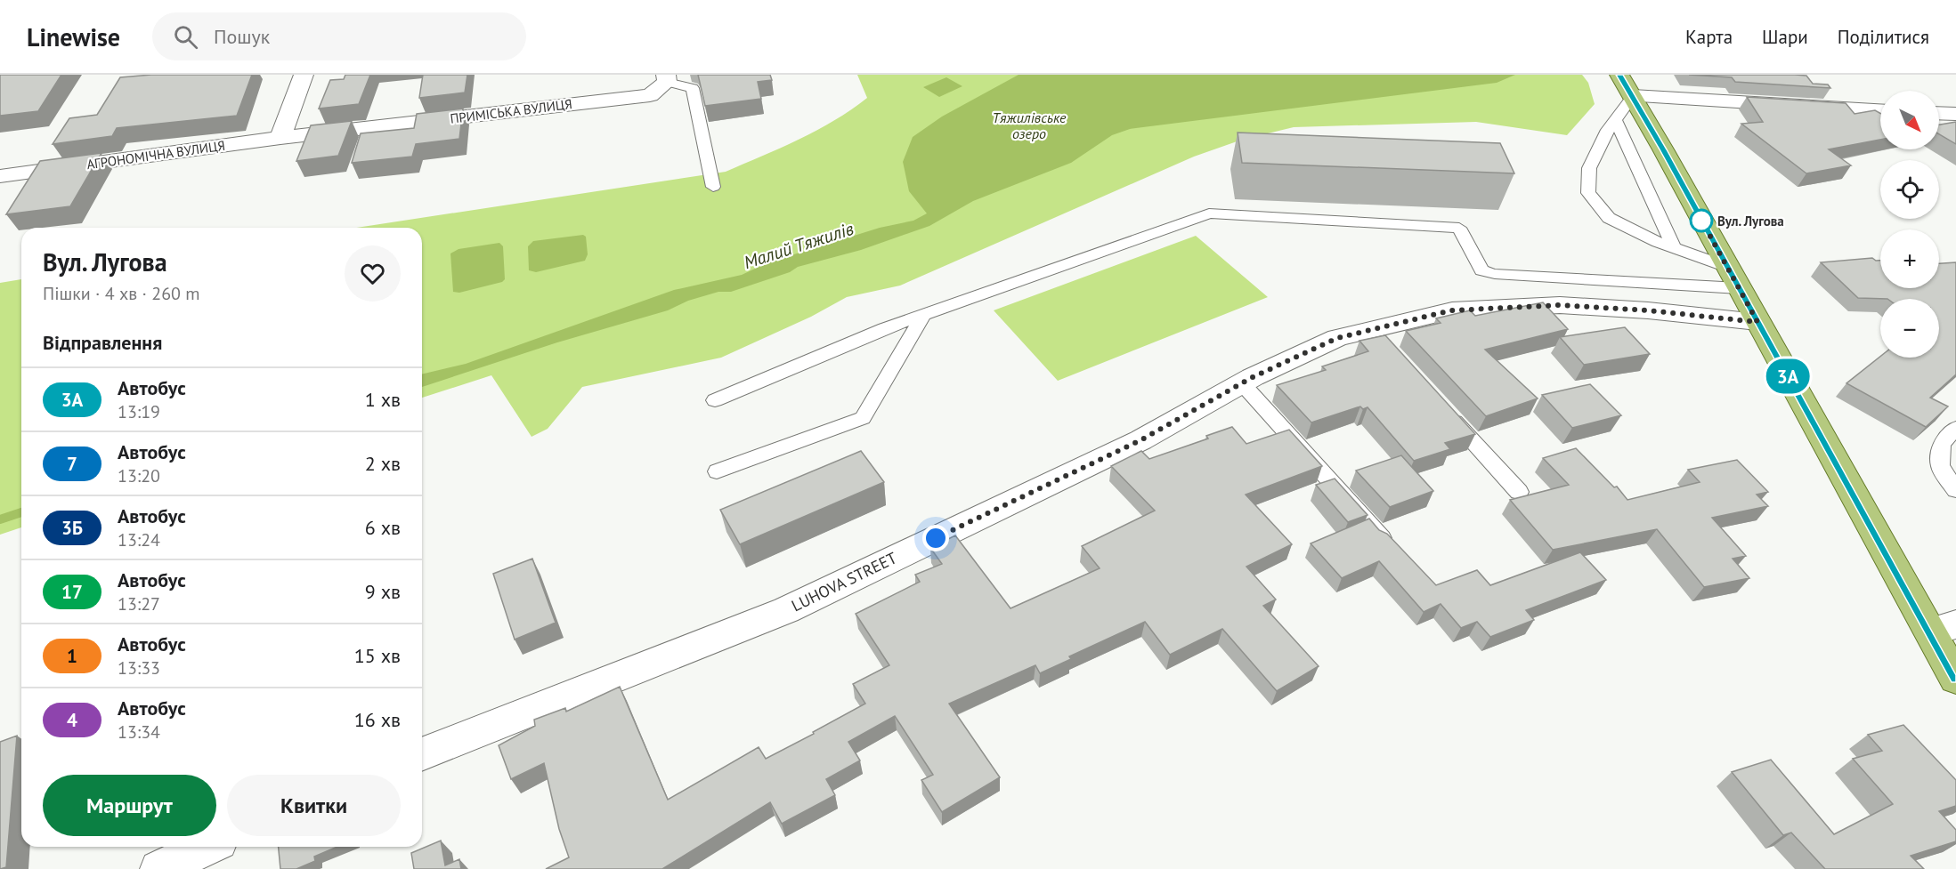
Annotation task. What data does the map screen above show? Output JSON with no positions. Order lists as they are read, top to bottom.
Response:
{
  "streets": {
    "street": ["ПРИМІСЬКА ВУЛИЦЯ", "АГРОНОМІЧНА ВУЛИЦЯ", "LUHOVA STREET"]
  },
  "crossings": [
    ["ПРИМІСЬКА ВУЛИЦЯ", "АГРОНОМІЧНА ВУЛИЦЯ"]
  ],
  "water": ["Тяжилівське озеро", "Малий Тяжилів"],
  "places": ["Вул. Лугова"],
  "lines": ["bus line 3А"],
  "north": "bottom right",
  "page": {
    "header": "Linewise",
    "search": "Пошук",
    "nav": ["Карта", "Шари", "Поділитися"],
    "on_map": "3А",
    "map_buttons": ["+", "−"],
    "heading": [
      ["Вул. Лугова", "Пішки · 4 хв · 260 m"],
      "Відправлення"
    ],
    "list": [
      {
        "mark": "3А",
        "name": "Автобус",
        "note": "13:19",
        "value": "1 хв"
      },
      {
        "mark": "7",
        "name": "Автобус",
        "note": "13:20",
        "value": "2 хв"
      },
      {
        "mark": "3Б",
        "name": "Автобус",
        "note": "13:24",
        "value": "6 хв"
      },
      {
        "mark": "17",
        "name": "Автобус",
        "note": "13:27",
        "value": "9 хв"
      },
      {
        "mark": "1",
        "name": "Автобус",
        "note": "13:33",
        "value": "15 хв"
      },
      {
        "mark": "4",
        "name": "Автобус",
        "note": "13:34",
        "value": "16 хв"
      }
    ],
    "buttons": ["Маршрут", "Квитки"]
  }
}
